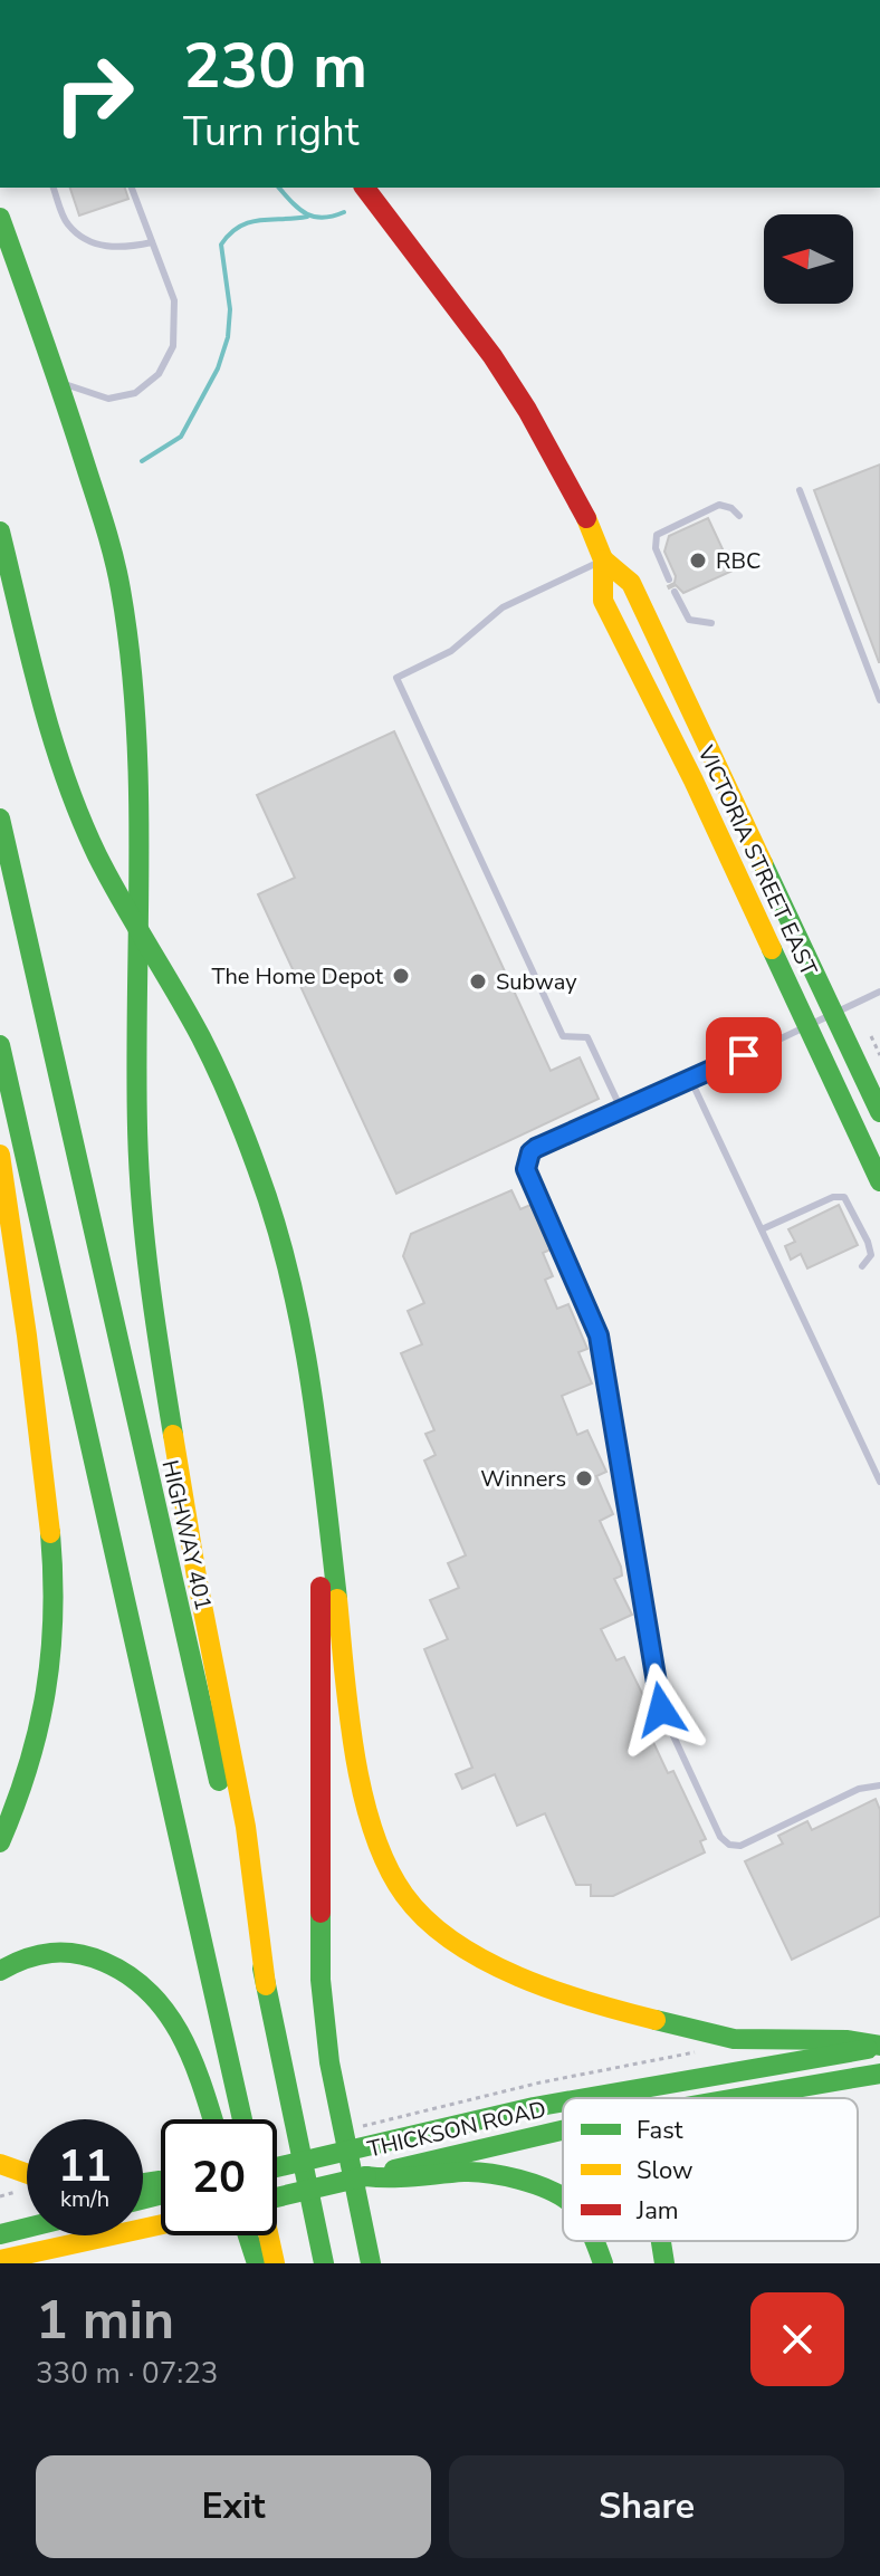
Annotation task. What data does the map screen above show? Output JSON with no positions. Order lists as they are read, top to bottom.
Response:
{
  "streets": {
    "main road": ["VICTORIA STREET EAST", "HIGHWAY 401", "THICKSON ROAD"]
  },
  "places": [
    "RBC",
    "The Home Depot",
    "Subway",
    "Winners"
  ],
  "legend": ["Fast", "Slow", "Jam"],
  "north": "left",
  "page": {
    "turn": ["230 m", "Turn right"],
    "speed": "11 km/h",
    "limit": "20",
    "heading": ["1 min", "330 m · 07:23"],
    "buttons": ["Exit", "Share"]
  }
}
